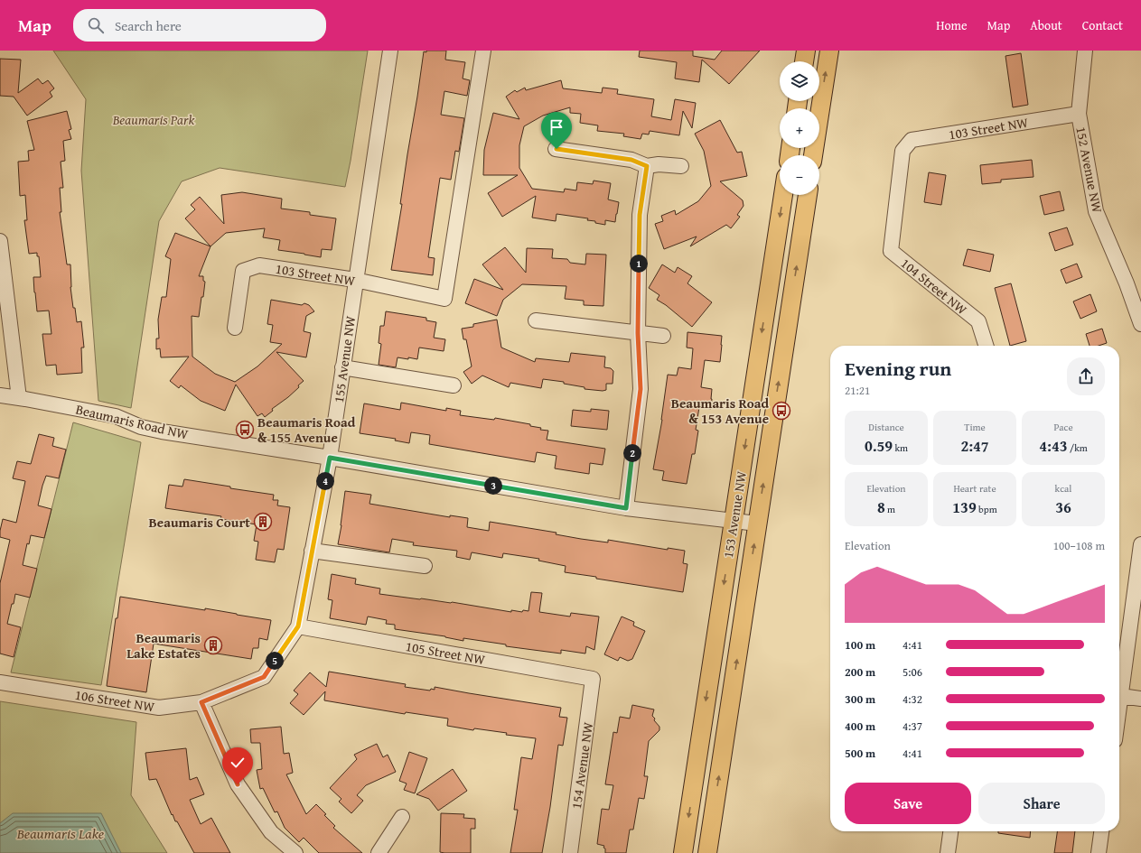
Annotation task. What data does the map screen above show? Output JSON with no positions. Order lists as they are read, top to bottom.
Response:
{
  "streets": {
    "main road": ["153 Avenue NW"],
    "street": [
      "103 Street NW",
      "152 Avenue NW",
      "104 Street NW",
      "155 Avenue NW",
      "Beaumaris Road NW",
      "105 Street NW",
      "106 Street NW",
      "154 Avenue NW"
    ]
  },
  "crossings": [
    ["103 Street NW", "152 Avenue NW"],
    ["103 Street NW", "104 Street NW"],
    ["103 Street NW", "155 Avenue NW"],
    ["155 Avenue NW", "Beaumaris Road NW"],
    ["155 Avenue NW", "105 Street NW"],
    ["155 Avenue NW", "106 Street NW"],
    ["Beaumaris Road NW", "153 Avenue NW"],
    ["105 Street NW", "154 Avenue NW"]
  ],
  "water": ["Beaumaris Lake"],
  "parks": ["Beaumaris Park"],
  "places": {
    "bus stop": ["Beaumaris Road & 153 Avenue", "Beaumaris Road & 155 Avenue"],
    "building": ["Beaumaris Court", "Beaumaris Lake Estates"]
  },
  "page": {
    "header": "Map",
    "search": "Search here",
    "nav": [
      "Home",
      "Map",
      "About",
      "Contact"
    ],
    "map_buttons": ["+", "−"],
    "pins": [
      "1",
      "2",
      "4",
      "3",
      "5"
    ],
    "heading": ["Evening run", "21:21"],
    "stats": [
      ["Distance", "0.59 km"],
      ["Time", "2:47"],
      ["Pace", "4:43 /km"],
      ["Elevation", "8 m"],
      ["Heart rate", "139 bpm"],
      ["kcal", "36"]
    ],
    "chart": ["Elevation", "100–108 m"],
    "list": [
      {
        "name": "100 m",
        "note": "4:41"
      },
      {
        "name": "200 m",
        "note": "5:06"
      },
      {
        "name": "300 m",
        "note": "4:32"
      },
      {
        "name": "400 m",
        "note": "4:37"
      },
      {
        "name": "500 m",
        "note": "4:41"
      }
    ],
    "buttons": ["Save", "Share"]
  }
}
